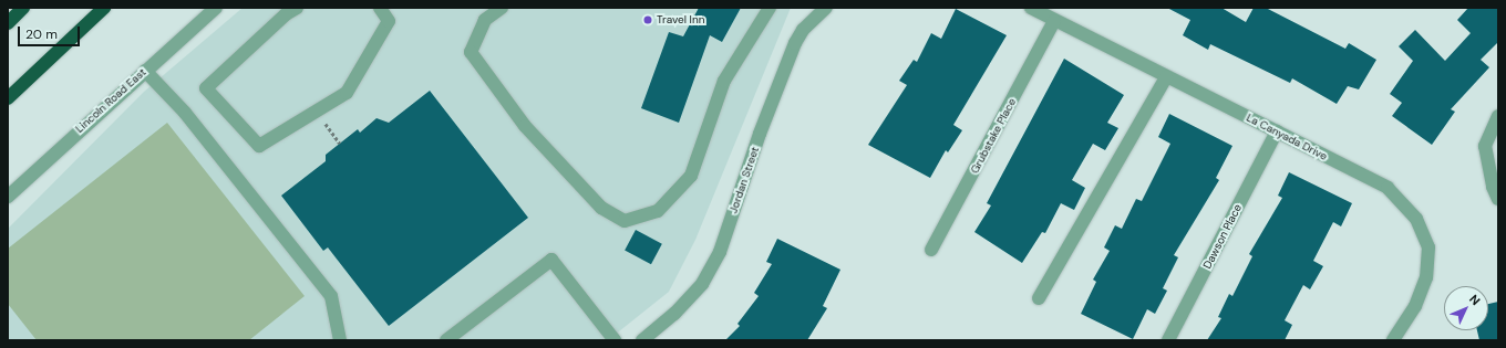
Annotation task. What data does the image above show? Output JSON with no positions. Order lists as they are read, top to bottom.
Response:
{
  "streets": {
    "street": [
      "Lincoln Road East",
      "Grubstake Place",
      "La Canyada Drive",
      "Jordan Street",
      "Dawson Place"
    ]
  },
  "crossings": [
    ["Grubstake Place", "La Canyada Drive"],
    ["La Canyada Drive", "Dawson Place"]
  ],
  "places": ["Travel Inn"],
  "scale_bar": "20 m",
  "north": "top right"
}
